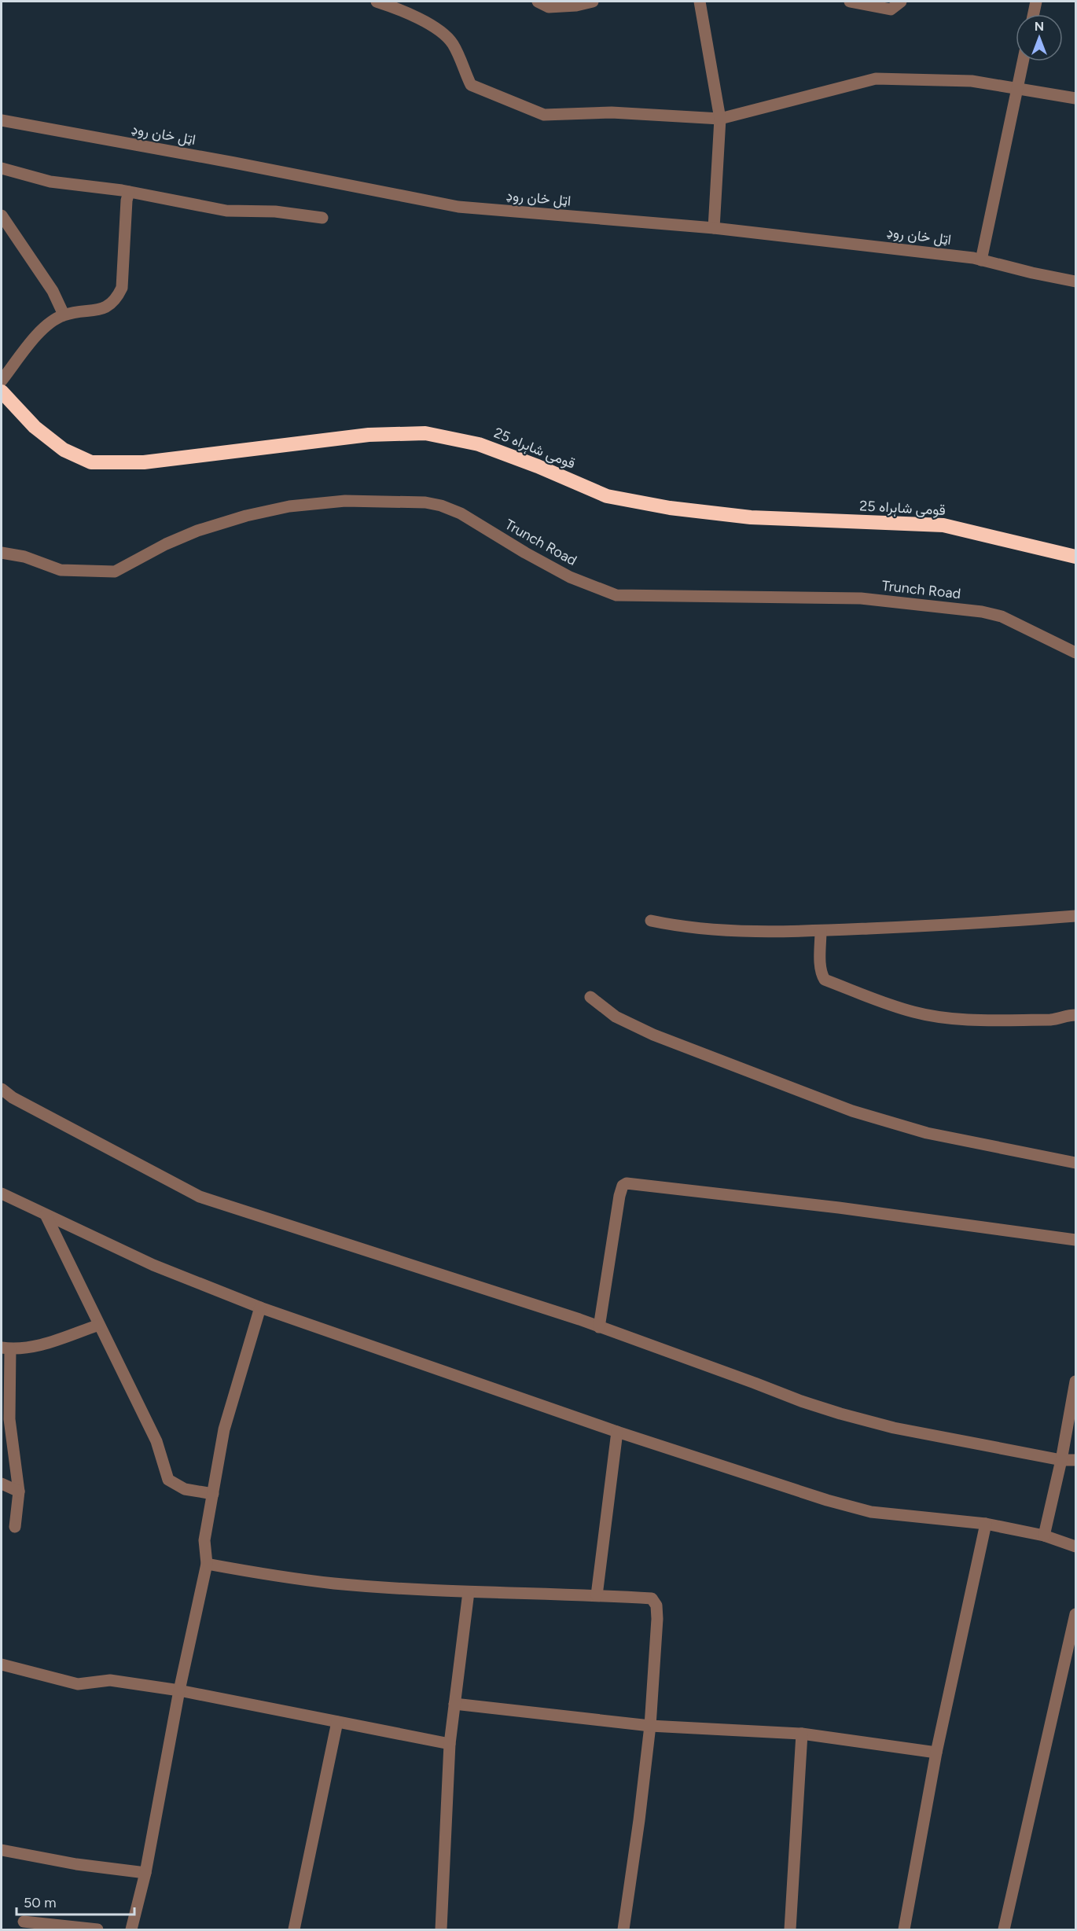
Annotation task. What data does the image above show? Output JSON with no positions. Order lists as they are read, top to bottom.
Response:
{
  "streets": {
    "highway": ["قومی شاہراہ 25"],
    "street": ["اټل خان روډ", "Trunch Road"]
  },
  "scale_bar": "50 m",
  "north": "top"
}
